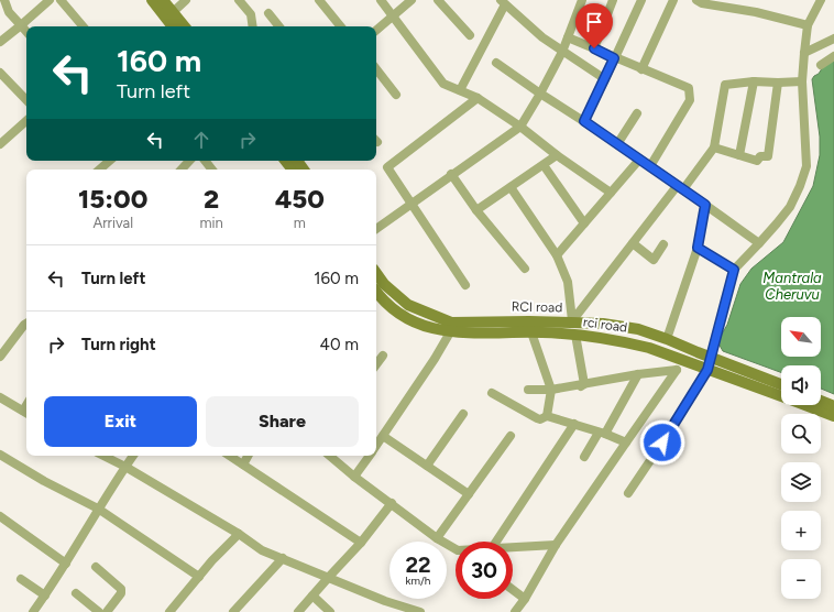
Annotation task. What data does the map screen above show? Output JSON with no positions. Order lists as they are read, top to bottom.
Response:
{
  "streets": {
    "main road": ["RCI road", "rci road"]
  },
  "crossings": [
    ["RCI road", "rci road"]
  ],
  "water": ["Mantrala Cheruvu"],
  "north": "top left",
  "page": {
    "turn": ["160 m", "Turn left"],
    "eta": [
      "15:00",
      "Arrival",
      "2",
      "min",
      "450",
      "m"
    ],
    "list": [
      {
        "name": "Turn left",
        "value": "160 m"
      },
      {
        "name": "Turn right",
        "value": "40 m"
      }
    ],
    "map_buttons": ["+", "−"],
    "buttons": ["Exit", "Share"],
    "speed": "22 km/h",
    "limit": "30"
  }
}
